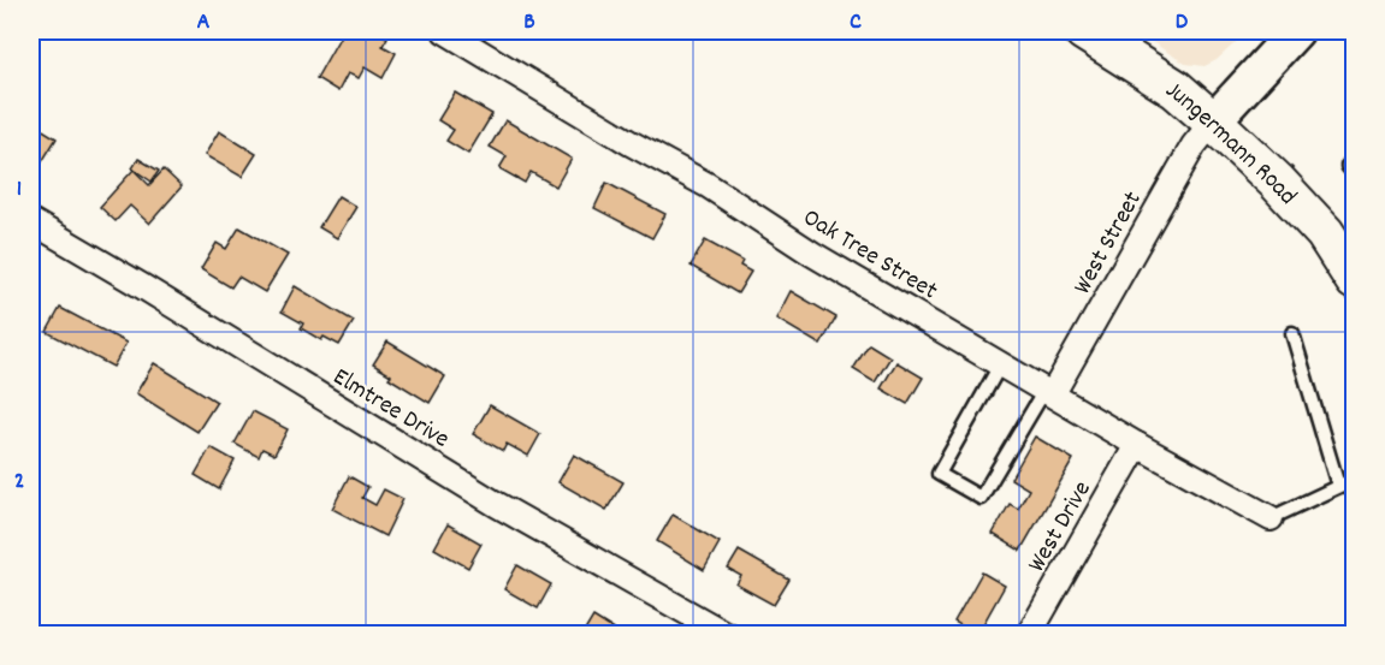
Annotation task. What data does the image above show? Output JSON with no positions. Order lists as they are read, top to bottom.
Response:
{
  "streets": {
    "main road": ["Jungermann Road"],
    "street": [
      "West Street",
      "Oak Tree Street",
      "Elmtree Drive",
      "West Drive"
    ]
  },
  "crossings": [
    ["Jungermann Road", "West Street"],
    ["West Street", "Oak Tree Street"],
    ["Oak Tree Street", "West Drive"]
  ],
  "grid": {
    "columns": [
      "A",
      "B",
      "C",
      "D"
    ],
    "rows": ["1", "2"]
  }
}
